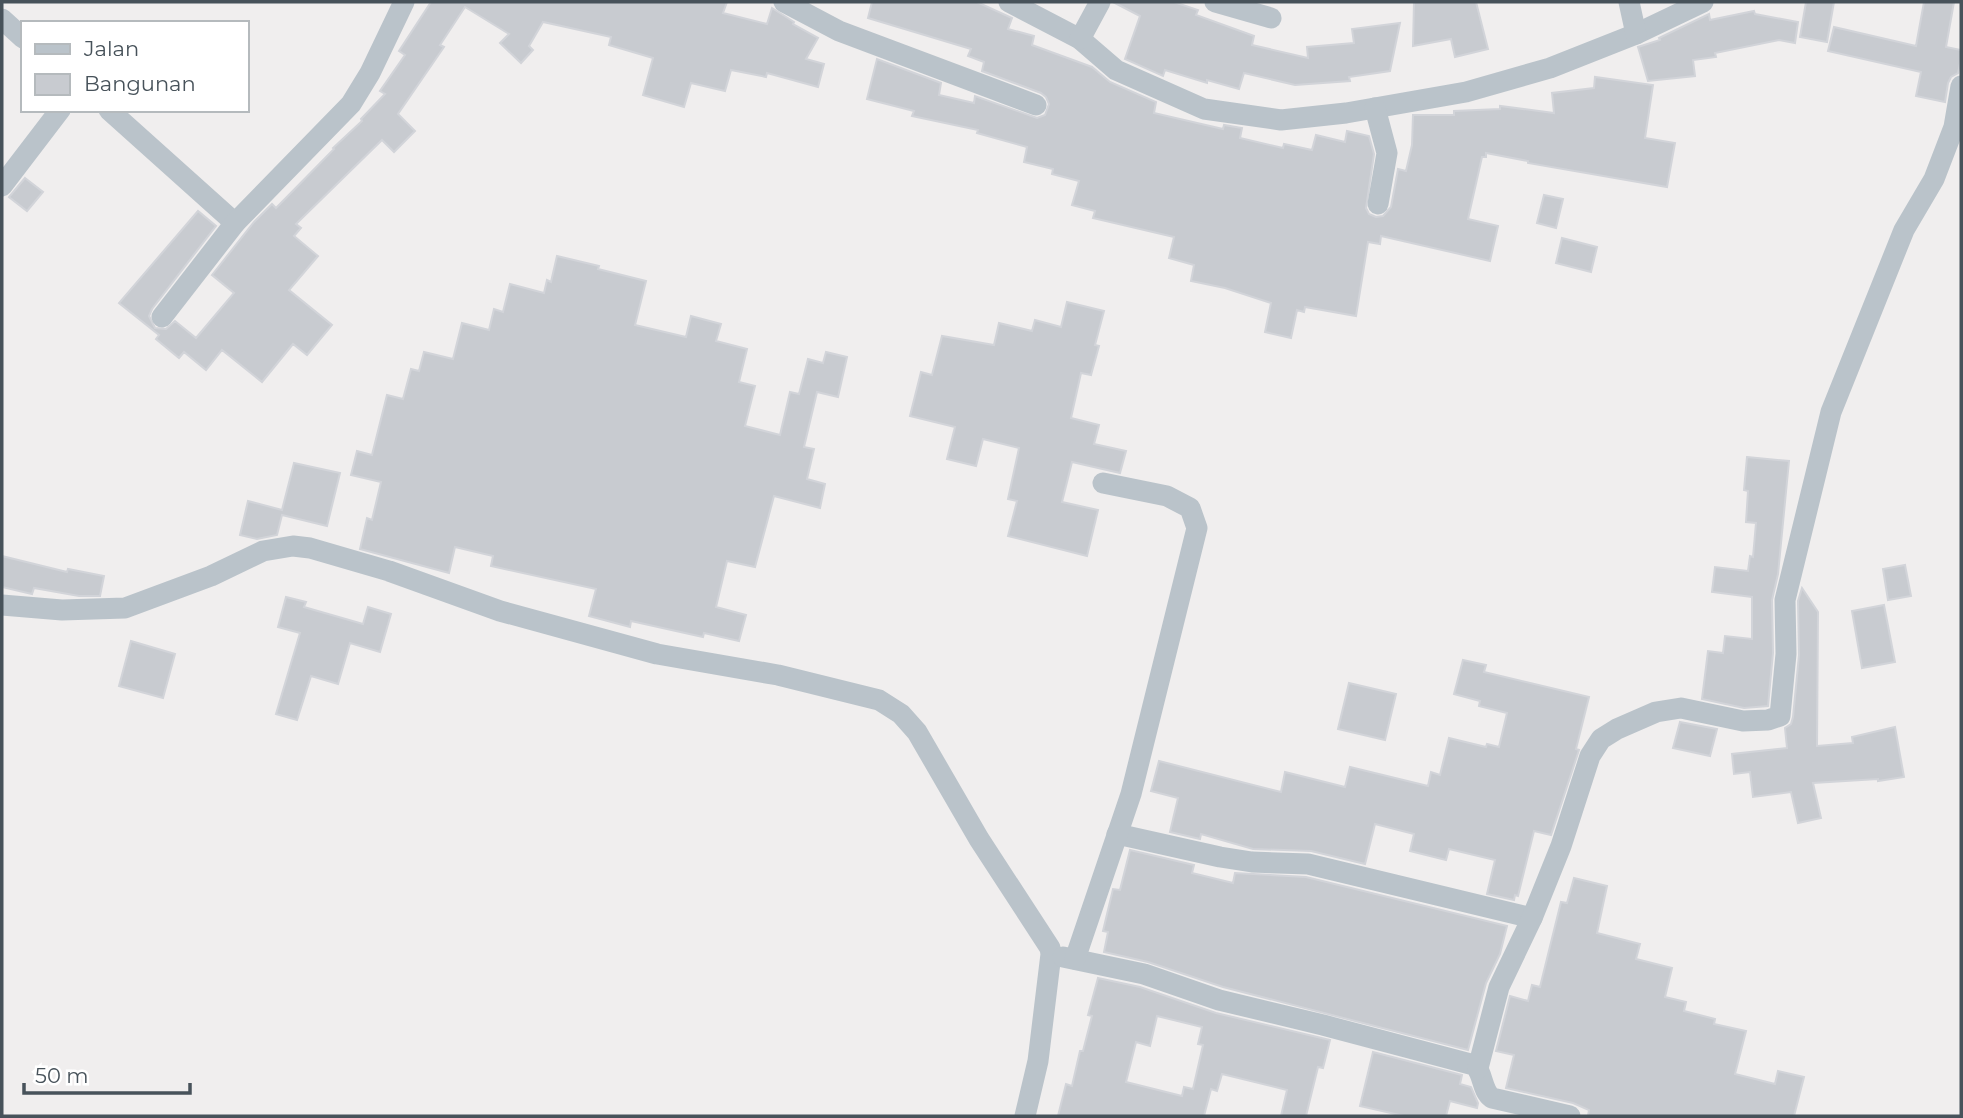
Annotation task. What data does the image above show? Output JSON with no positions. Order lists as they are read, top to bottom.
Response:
{
  "legend": ["Jalan", "Bangunan"],
  "scale_bar": "50 m"
}
